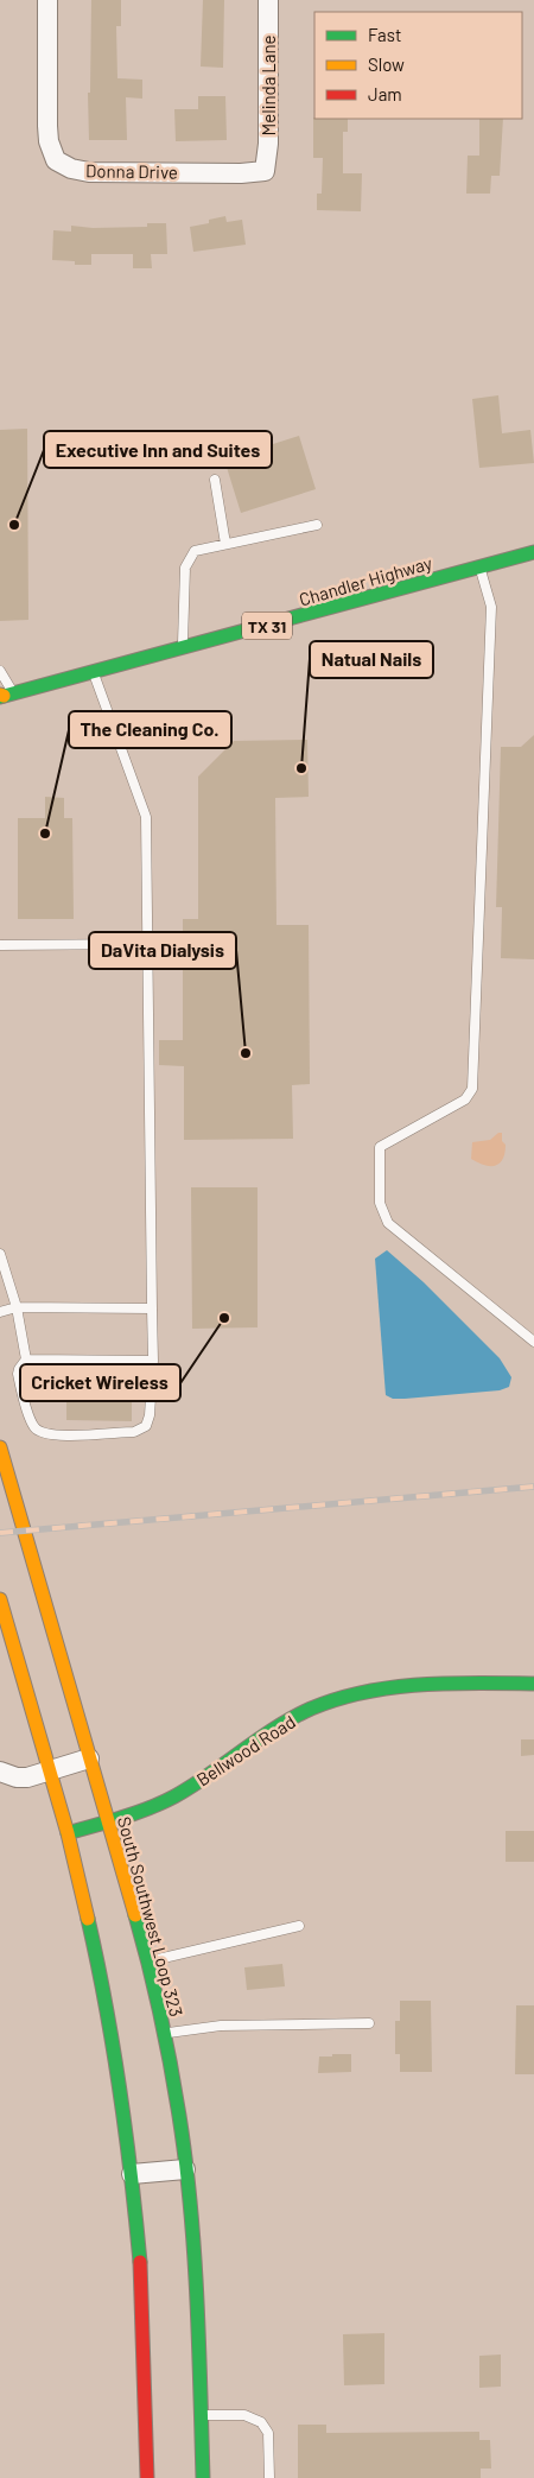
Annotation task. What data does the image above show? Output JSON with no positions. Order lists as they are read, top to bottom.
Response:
{
  "streets": {
    "main road": [
      "Chandler Highway",
      "TX 31",
      "Bellwood Road",
      "South Southwest Loop 323"
    ],
    "street": ["Melinda Lane", "Donna Drive"]
  },
  "crossings": [
    ["Melinda Lane", "Donna Drive"],
    ["Bellwood Road", "South Southwest Loop 323"]
  ],
  "places": [
    "Executive Inn and Suites",
    "Natual Nails",
    "The Cleaning Co.",
    "DaVita Dialysis",
    "Cricket Wireless"
  ],
  "legend": ["Fast", "Slow", "Jam"]
}
